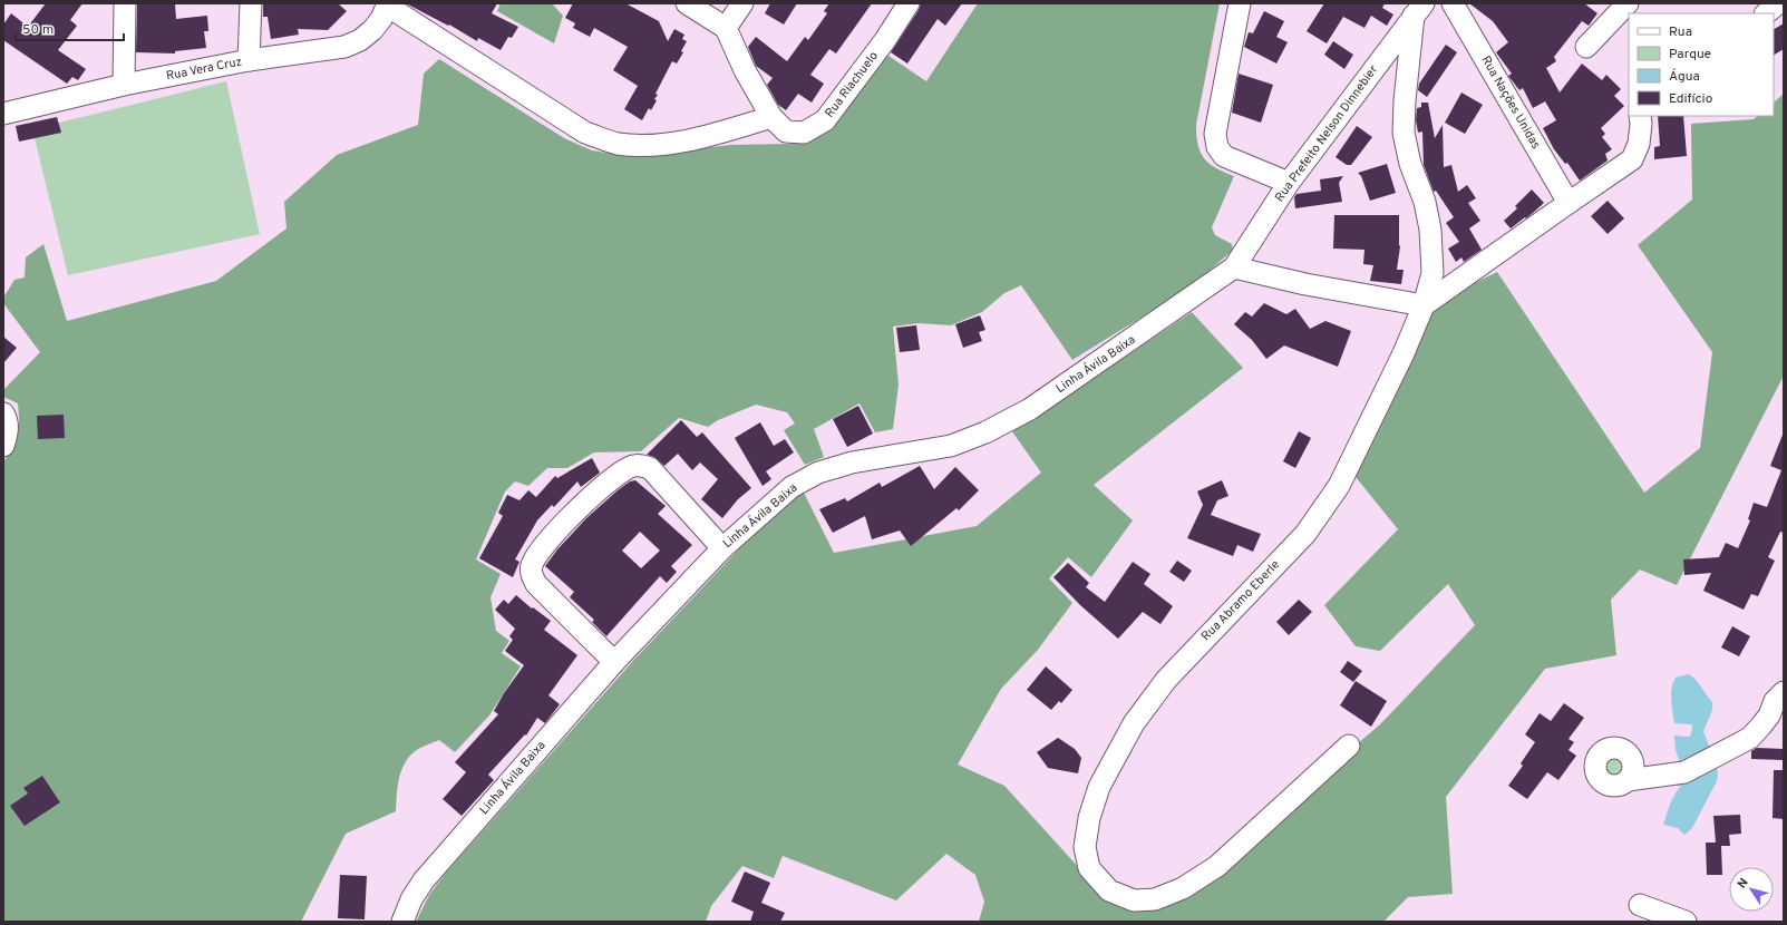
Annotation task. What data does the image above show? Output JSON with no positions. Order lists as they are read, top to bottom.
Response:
{
  "streets": {
    "street": [
      "Rua Vera Cruz",
      "Rua Riachuelo",
      "Rua Nações Unidas",
      "Rua Prefeito Nelson Dinnebier",
      "Linha Ávila Baixa",
      "Rua Abramo Eberle"
    ]
  },
  "crossings": [
    ["Rua Prefeito Nelson Dinnebier", "Linha Ávila Baixa"],
    ["Rua Prefeito Nelson Dinnebier", "Rua Abramo Eberle"]
  ],
  "legend": [
    "Rua",
    "Parque",
    "Água",
    "Edifício"
  ],
  "scale_bar": "50 m",
  "north": "top left"
}
